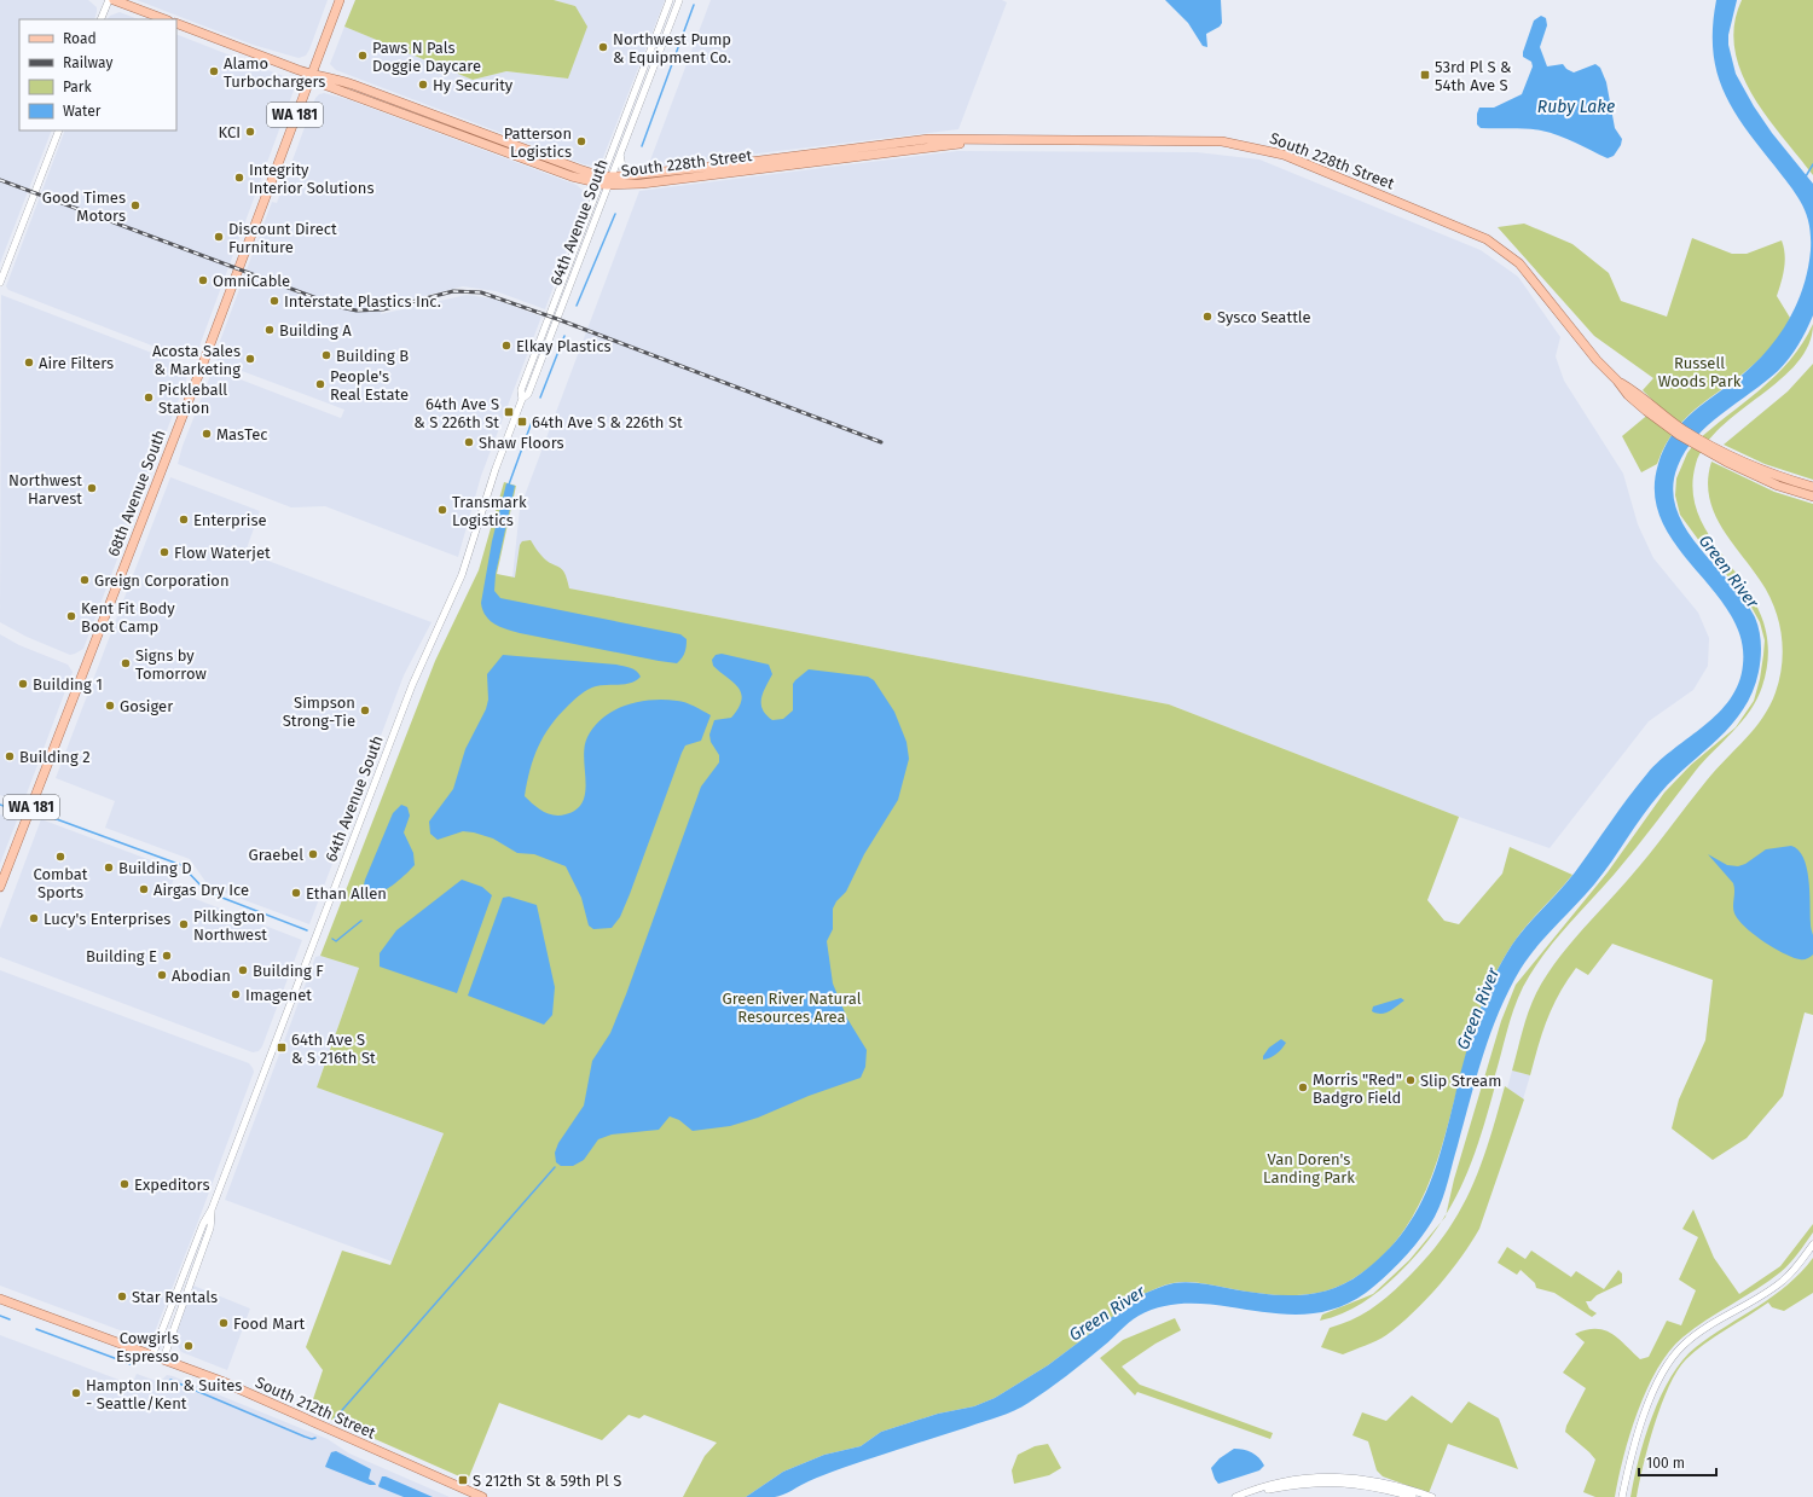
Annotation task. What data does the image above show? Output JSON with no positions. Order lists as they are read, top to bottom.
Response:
{
  "streets": {
    "main road": [
      "WA 181",
      "South 228th Street",
      "68th Avenue South",
      "South 212th Street"
    ],
    "street": ["64th Avenue South"]
  },
  "crossings": [
    ["South 228th Street", "64th Avenue South"],
    ["South 228th Street", "68th Avenue South"],
    ["64th Avenue South", "South 212th Street"]
  ],
  "water": ["Ruby Lake", "Green River"],
  "parks": ["Russell Woods Park", "Green River Natural Resources Area", "Van Doren's Landing Park"],
  "places": {
    "other": [
      "Northwest Pump & Equipment Co.",
      "Paws N Pals Doggie Daycare",
      "Alamo Turbochargers",
      "Hy Security",
      "KCI",
      "Patterson Logistics",
      "Integrity Interior Solutions",
      "Good Times Motors",
      "Discount Direct Furniture",
      "OmniCable",
      "Interstate Plastics Inc.",
      "Sysco Seattle",
      "Building A",
      "Elkay Plastics",
      "Building B",
      "Acosta Sales & Marketing",
      "Aire Filters",
      "People's Real Estate",
      "Pickleball Station",
      "MasTec",
      "Shaw Floors",
      "Northwest Harvest",
      "Transmark Logistics",
      "Enterprise",
      "Flow Waterjet",
      "Greign Corporation",
      "Kent Fit Body Boot Camp",
      "Signs by Tomorrow",
      "Building 1",
      "Gosiger",
      "Simpson Strong-Tie",
      "Building 2",
      "Graebel",
      "Combat Sports",
      "Building D",
      "Airgas Dry Ice",
      "Ethan Allen",
      "Lucy's Enterprises",
      "Pilkington Northwest",
      "Building E",
      "Building F",
      "Abodian",
      "Imagenet",
      "Slip Stream",
      "Morris \"Red\" Badgro Field",
      "Expeditors",
      "Star Rentals",
      "Food Mart",
      "Cowgirls Espresso",
      "Hampton Inn & Suites - Seattle/Kent"
    ],
    "transit": [
      "53rd Pl S & 54th Ave S",
      "64th Ave S & S 226th St",
      "64th Ave S & 226th St",
      "64th Ave S & S 216th St",
      "S 212th St & 59th Pl S"
    ]
  },
  "legend": [
    "Road",
    "Railway",
    "Park",
    "Water"
  ],
  "scale_bar": "100 m"
}
